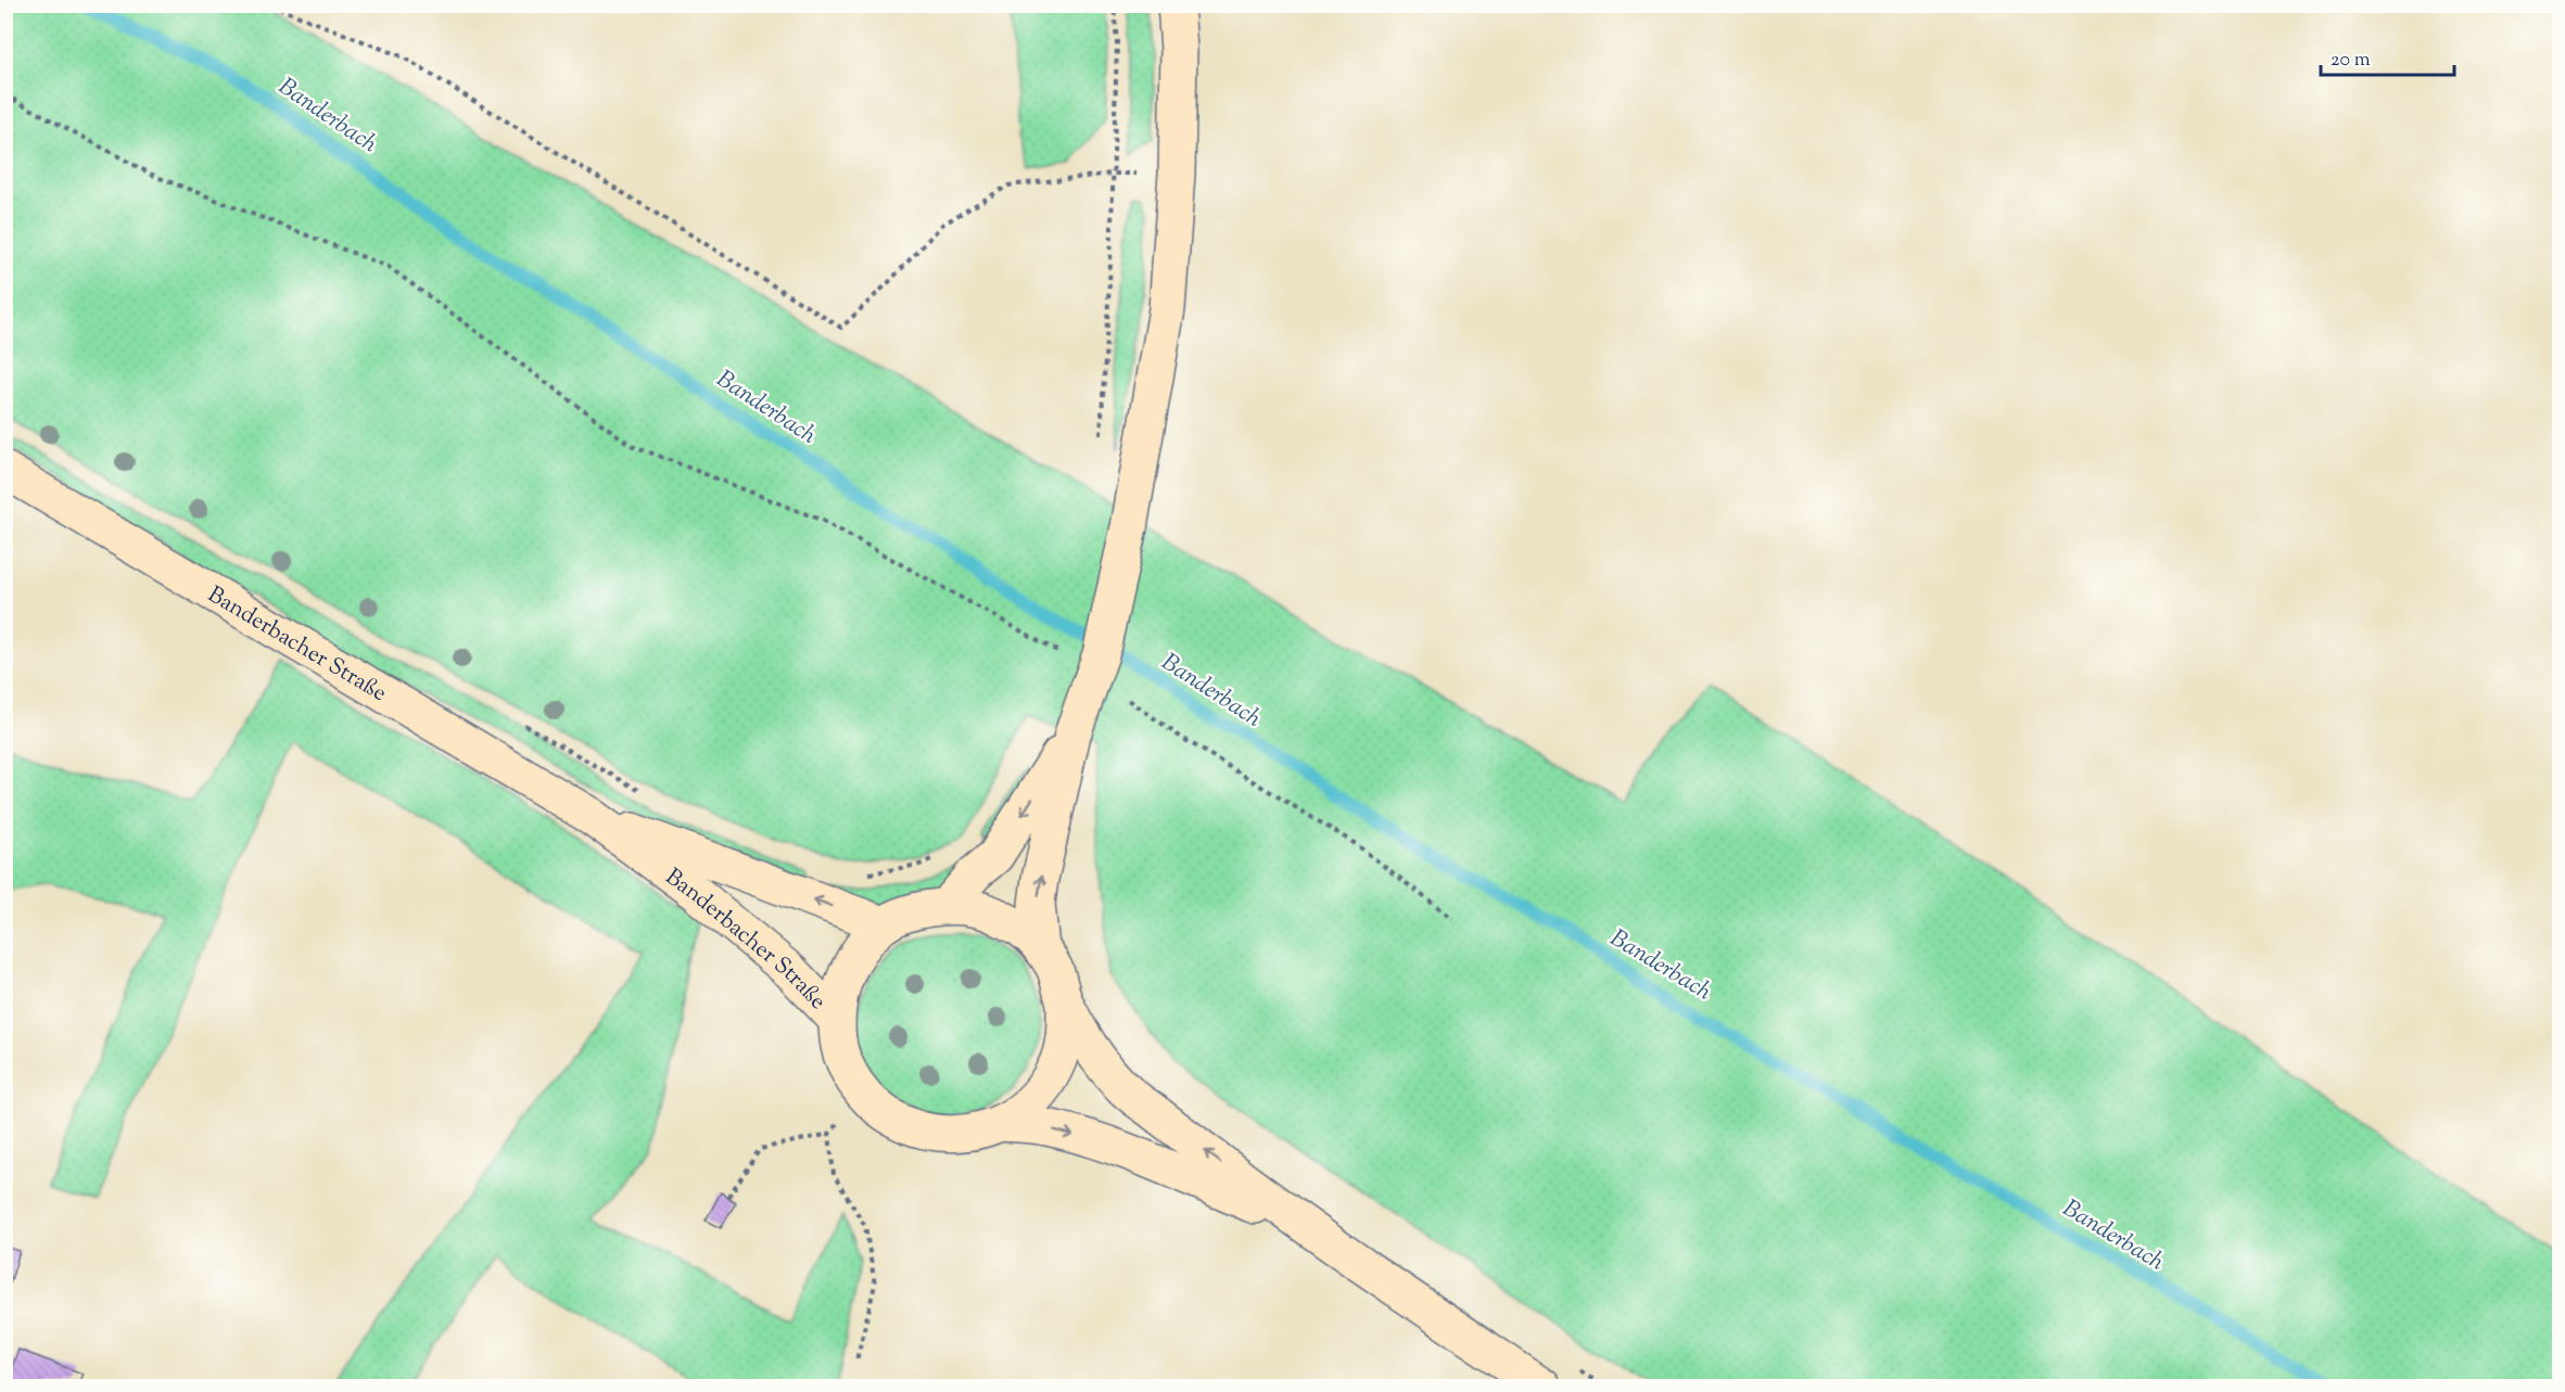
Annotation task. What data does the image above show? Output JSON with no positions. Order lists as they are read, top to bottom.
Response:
{
  "streets": {
    "street": ["Banderbacher Straße"]
  },
  "water": ["Banderbach"],
  "scale_bar": "20 m"
}
